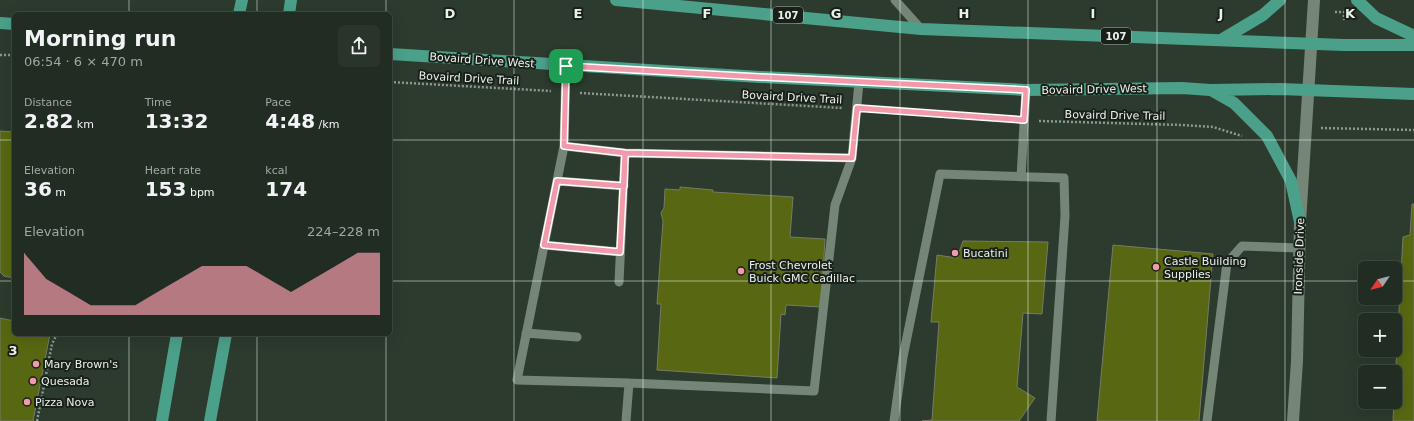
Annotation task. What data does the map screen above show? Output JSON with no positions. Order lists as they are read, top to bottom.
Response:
{
  "streets": {
    "main road": ["107", "Bovaird Drive West"],
    "street": ["Ironside Drive"],
    "path": ["Bovaird Drive Trail"]
  },
  "crossings": [
    ["107", "Ironside Drive"],
    ["Bovaird Drive West", "Ironside Drive"]
  ],
  "places": [
    "Bucatini",
    "Castle Building Supplies",
    "Frost Chevrolet Buick GMC Cadillac",
    "Mary Brown's",
    "Quesada",
    "Pizza Nova"
  ],
  "north": "bottom left",
  "page": {
    "heading": ["Morning run", "06:54 · 6 × 470 m"],
    "stats": [
      ["Distance", "2.82 km"],
      ["Time", "13:32"],
      ["Pace", "4:48 /km"],
      ["Elevation", "36 m"],
      ["Heart rate", "153 bpm"],
      ["kcal", "174"]
    ],
    "chart": ["Elevation", "224–228 m"],
    "map_buttons": ["+", "−"]
  },
  "grid": {
    "columns": [
      "D",
      "E",
      "F",
      "G",
      "H",
      "I",
      "J",
      "K"
    ],
    "rows": ["3"]
  }
}
